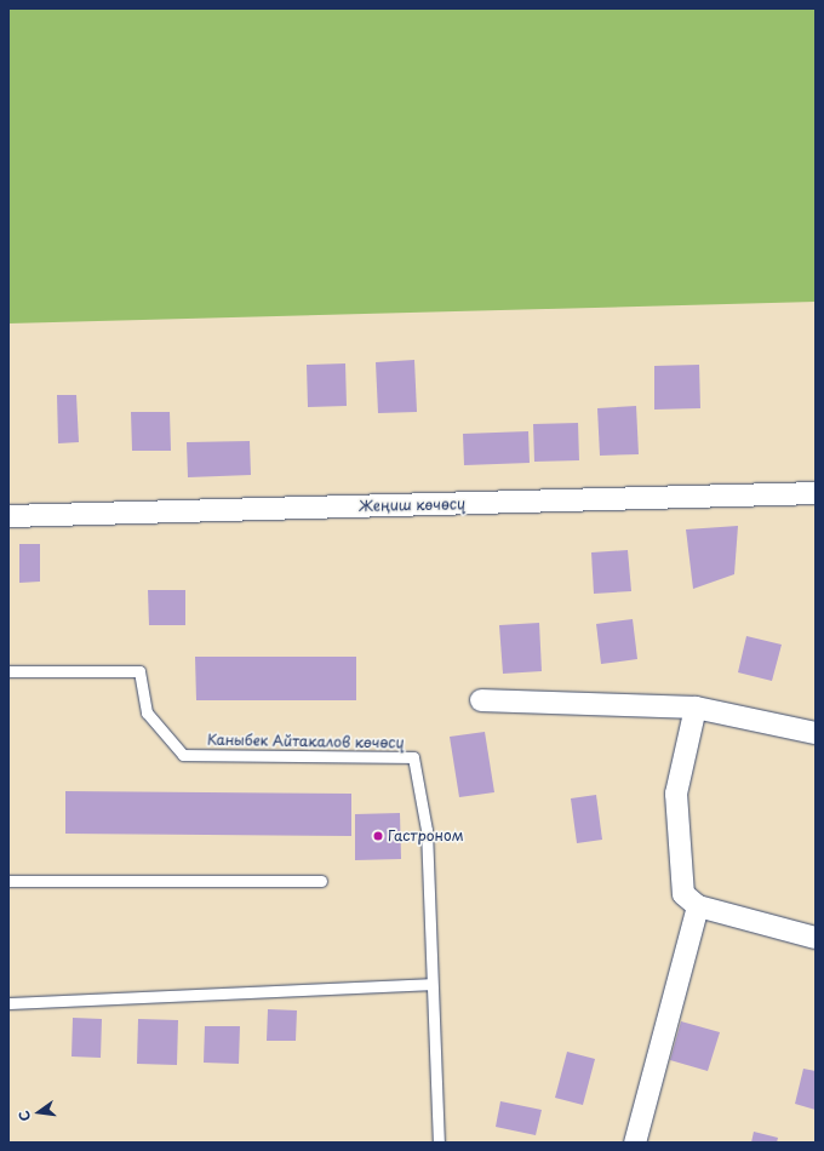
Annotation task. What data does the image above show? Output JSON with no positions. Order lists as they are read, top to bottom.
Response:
{
  "streets": {
    "street": ["Жеңиш көчөсү"],
    "lane": ["Каныбек Айтакалов көчөсү"]
  },
  "places": ["Гастроном"],
  "north": "left"
}
